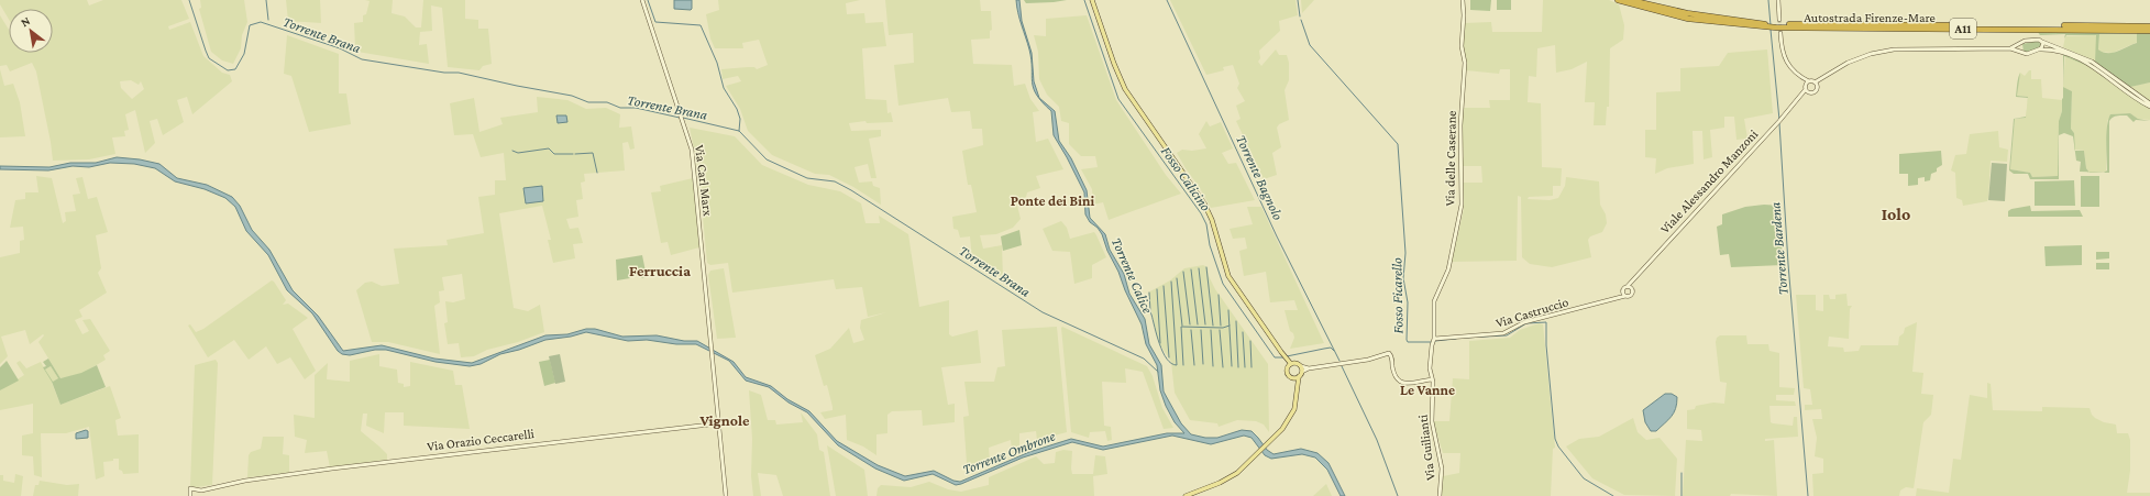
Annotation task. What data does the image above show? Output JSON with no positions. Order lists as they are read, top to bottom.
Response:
{
  "streets": {
    "highway": ["Autostrada Firenze-Mare", "A11"],
    "street": [
      "Via delle Caserane",
      "Via Carl Marx",
      "Viale Alessandro Manzoni",
      "Via Castruccio",
      "Via Orazio Ceccarelli",
      "Via Guilianti"
    ]
  },
  "crossings": [
    ["Via delle Caserane", "Via Castruccio"],
    ["Via delle Caserane", "Via Guilianti"],
    ["Via Carl Marx", "Via Orazio Ceccarelli"],
    ["Via Castruccio", "Via Guilianti"]
  ],
  "districts": [
    "Ponte dei Bini",
    "Iolo",
    "Ferruccia",
    "Le Vanne",
    "Vignole"
  ],
  "water": [
    "Torrente Brana",
    "Torrente Bagnolo",
    "Fosso Calicino",
    "Torrente Bardena",
    "Torrente Calice",
    "Fosso Ficarello",
    "Torrente Ombrone"
  ],
  "north": "top left"
}
